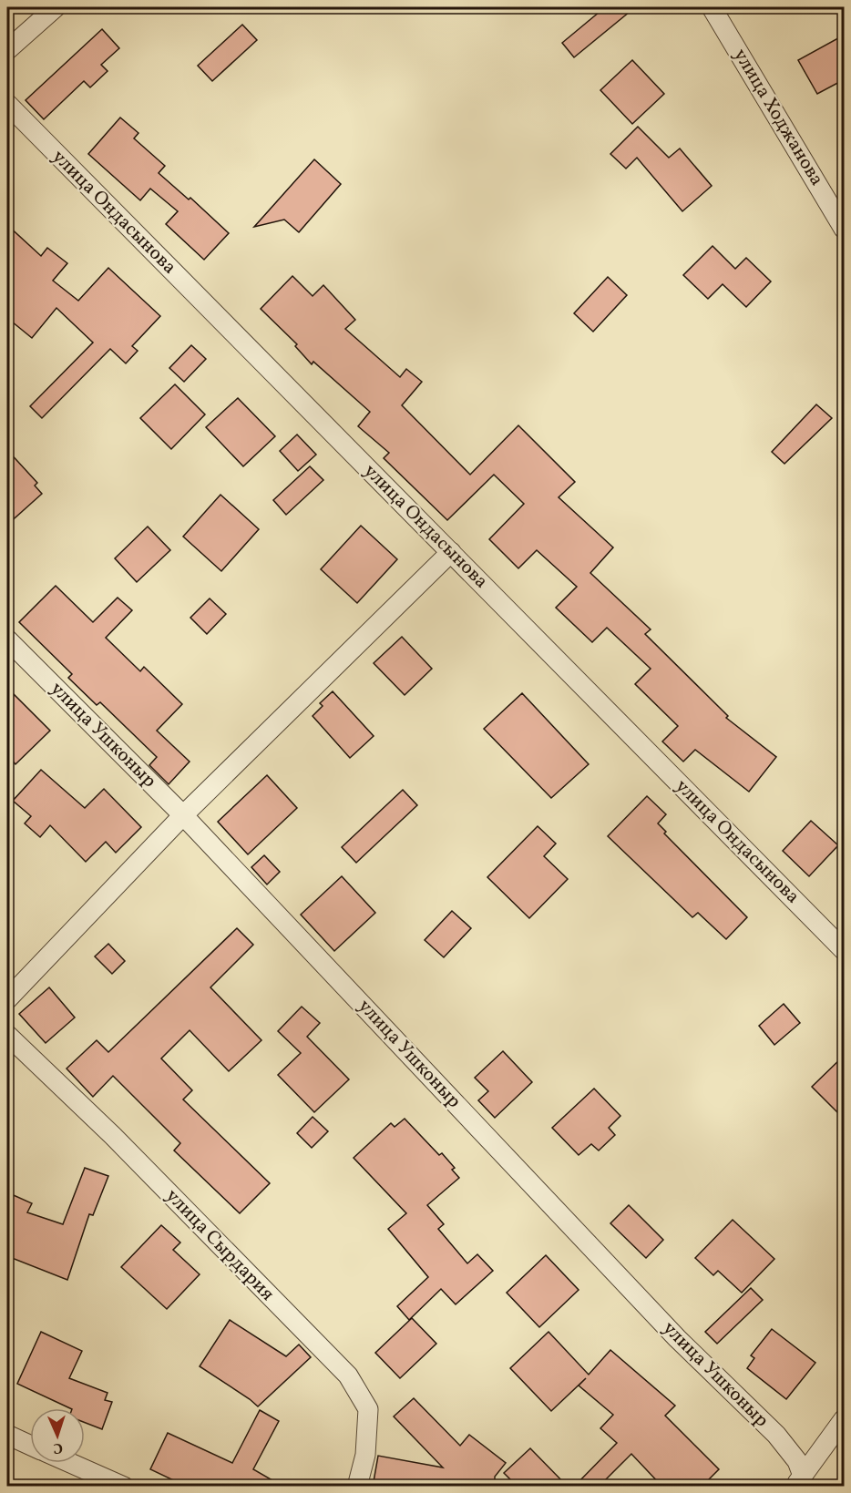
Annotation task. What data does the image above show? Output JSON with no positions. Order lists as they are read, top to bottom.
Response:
{
  "streets": {
    "street": [
      "улица Ходжанова",
      "улица Ондасынова",
      "улица Ушконыр",
      "улица Сырдария"
    ]
  },
  "north": "bottom"
}
